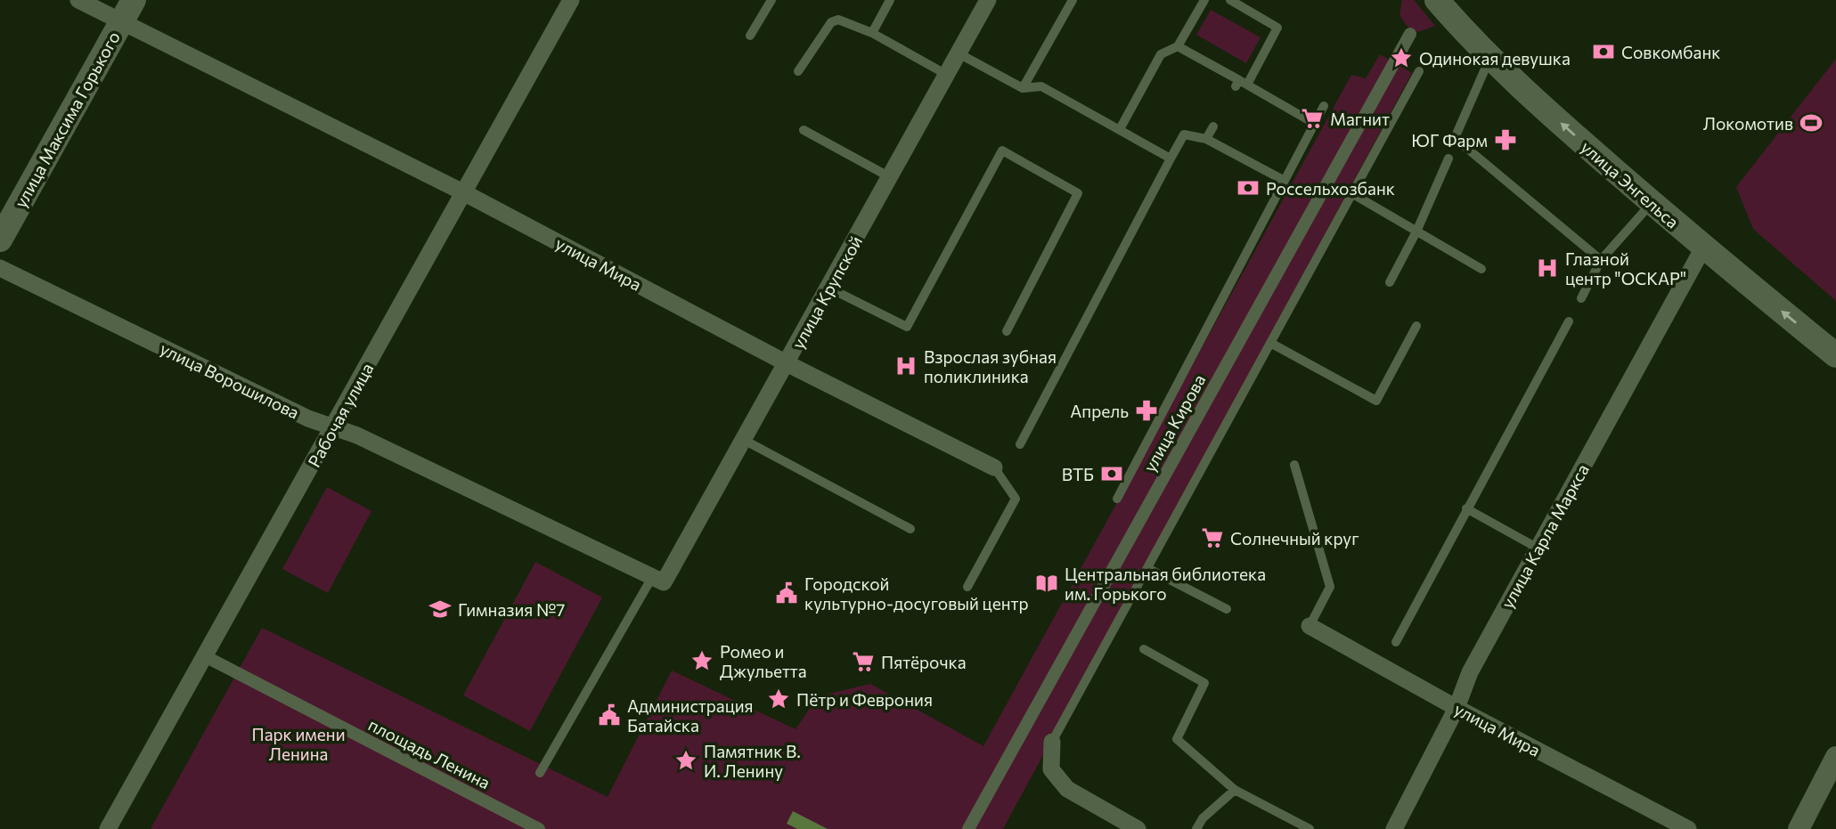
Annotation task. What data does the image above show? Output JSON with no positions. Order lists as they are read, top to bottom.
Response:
{
  "streets": {
    "main road": ["улица Максима Горького", "улица Энгельса"],
    "street": [
      "улица Мира",
      "улица Крупской",
      "улица Ворошилова",
      "Рабочая улица",
      "улица Кирова",
      "улица Карла Маркса",
      "площадь Ленина"
    ]
  },
  "crossings": [
    ["улица Максима Горького", "улица Мира"],
    ["улица Энгельса", "улица Карла Маркса"],
    ["улица Мира", "улица Крупской"],
    ["улица Мира", "Рабочая улица"],
    ["улица Мира", "улица Карла Маркса"],
    ["улица Крупской", "улица Ворошилова"],
    ["улица Ворошилова", "Рабочая улица"],
    ["Рабочая улица", "площадь Ленина"]
  ],
  "one_way": ["улица Энгельса"],
  "parks": ["Парк имени Ленина"],
  "places": {
    "bank": ["Совкомбанк", "Россельхозбанк", "ВТБ"],
    "place": [
      "Одинокая девушка",
      "Ромео и Джульетта",
      "Пётр и Феврония",
      "Памятник В. И. Ленину"
    ],
    "supermarket": ["Магнит", "Солнечный круг", "Пятёрочка"],
    "sports": ["Локомотив"],
    "pharmacy": ["ЮГ Фарм", "Апрель"],
    "hospital": ["Глазной центр \"ОСКАР\"", "Взрослая зубная поликлиника"],
    "library": ["Центральная библиотека им. Горького"],
    "public building": ["Городской культурно-досуговый центр", "Администрация Батайска"],
    "school or university": ["Гимназия №7"]
  }
}
